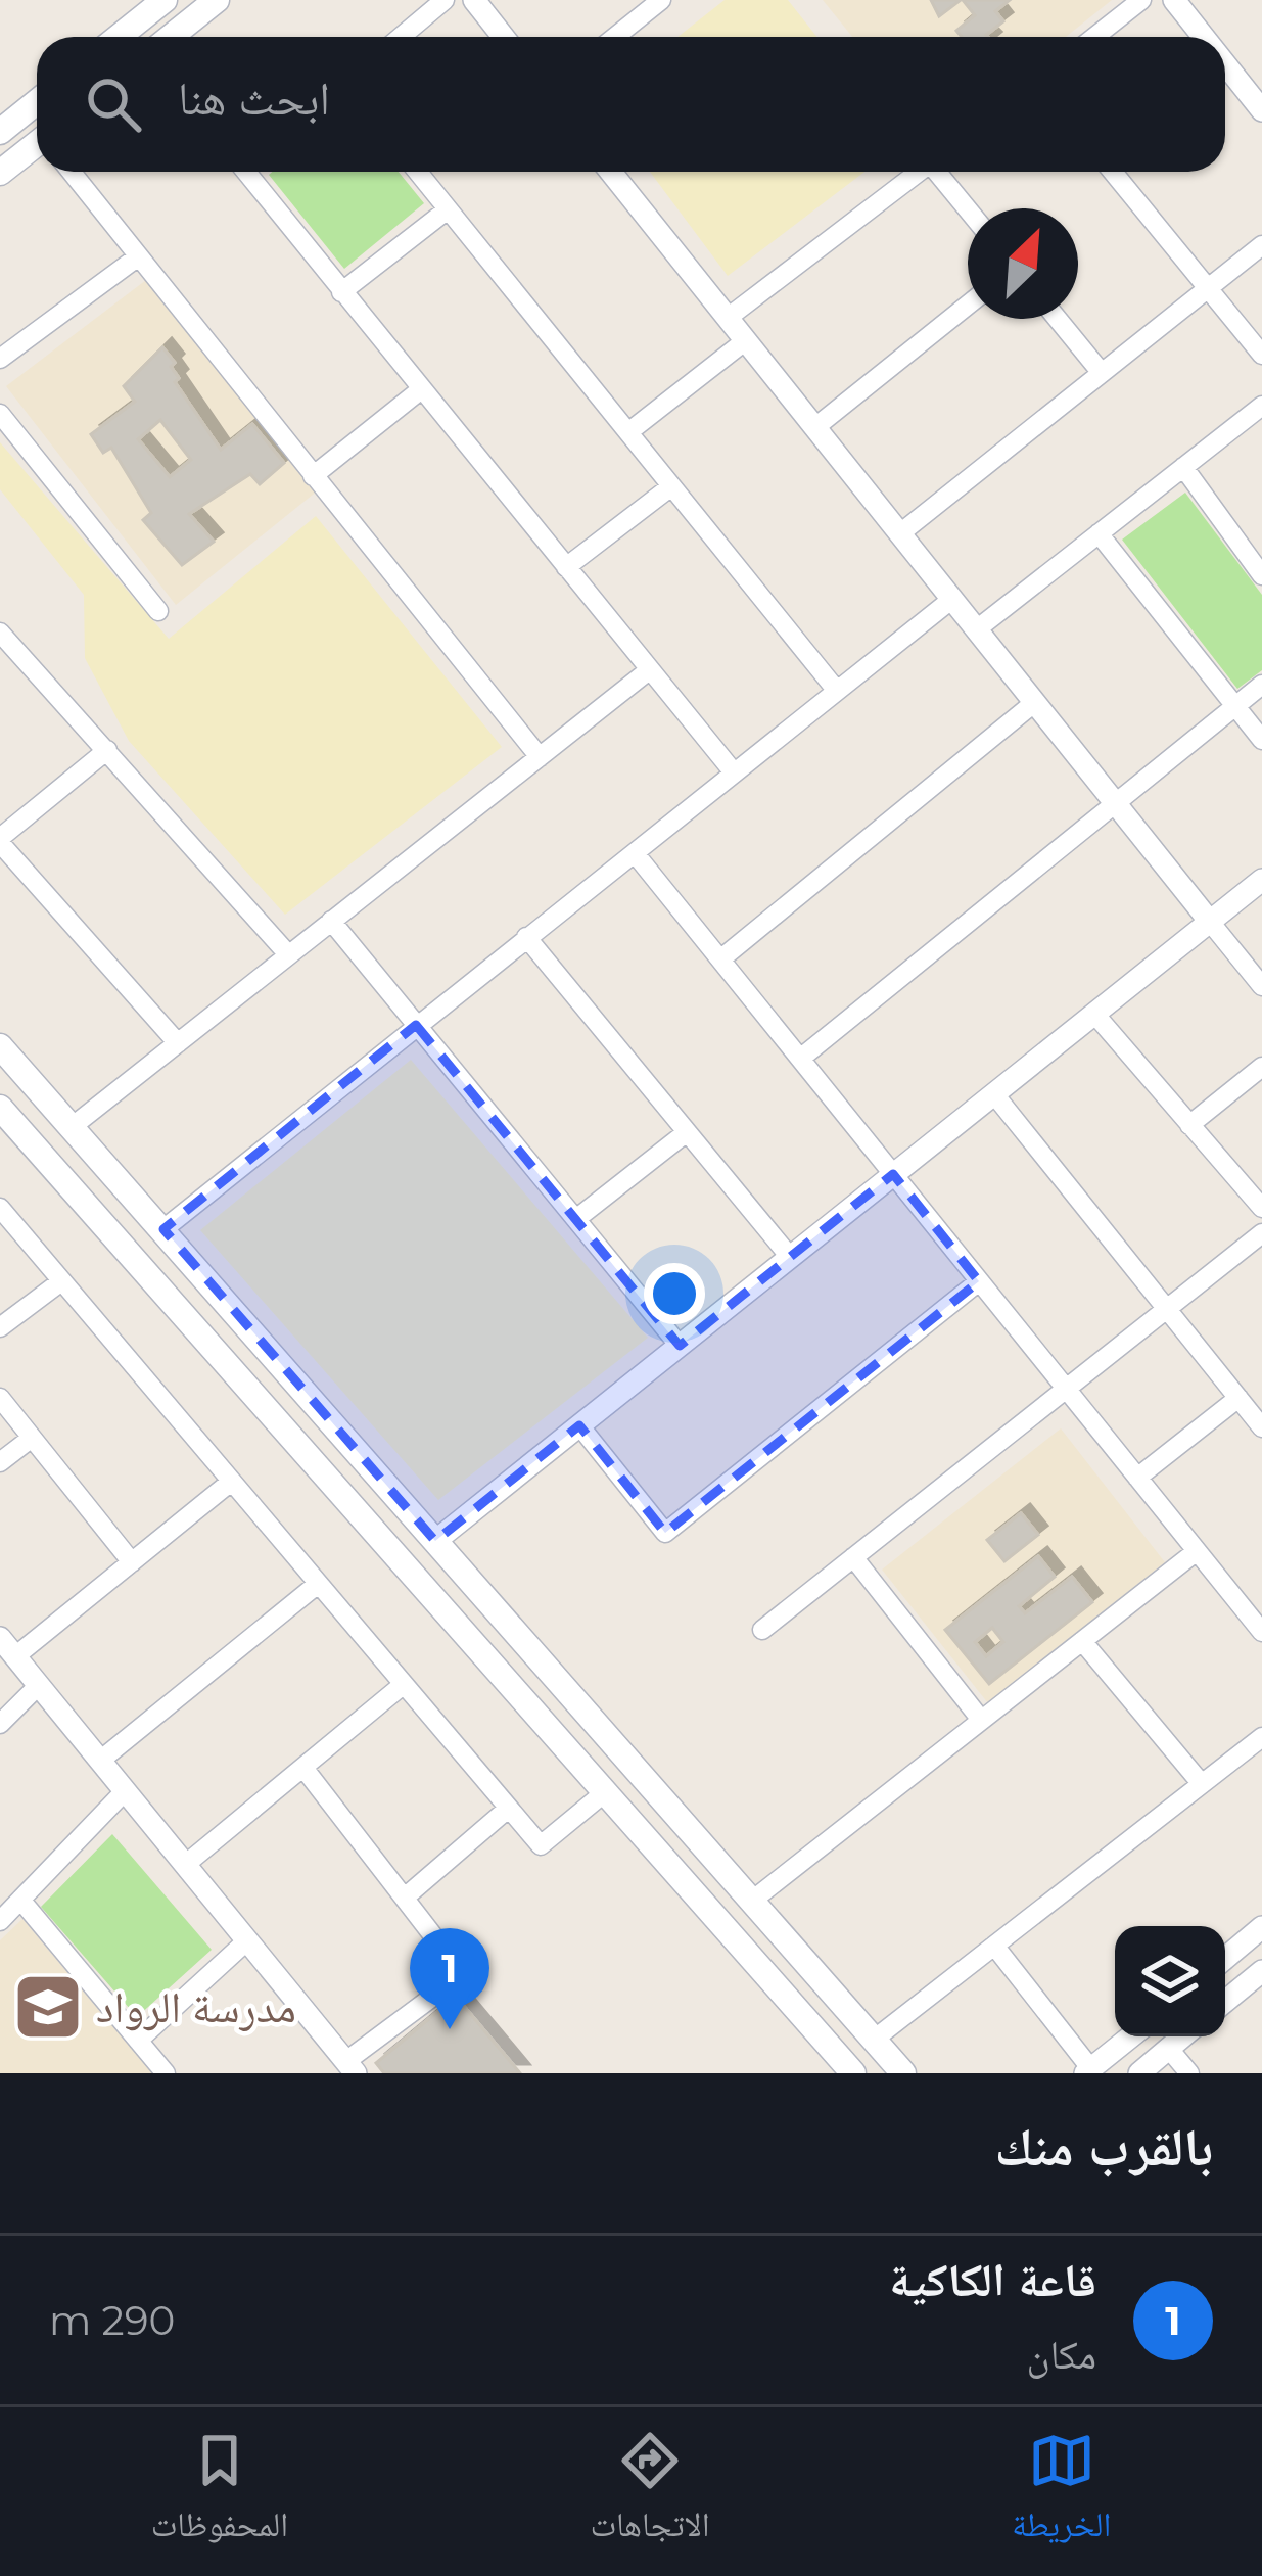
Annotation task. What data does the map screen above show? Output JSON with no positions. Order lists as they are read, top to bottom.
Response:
{
  "places": {
    "school or university": ["مدرسة الرواد"]
  },
  "north": "top right",
  "page": {
    "search": "ابحث هنا",
    "pins": "1",
    "heading": "بالقرب منك",
    "list": [
      {
        "mark": "1",
        "name": "قاعة الكاكية",
        "note": "مكان",
        "value": "290 m"
      }
    ],
    "nav": ["الخريطة", "الاتجاهات", "المحفوظات"]
  }
}
